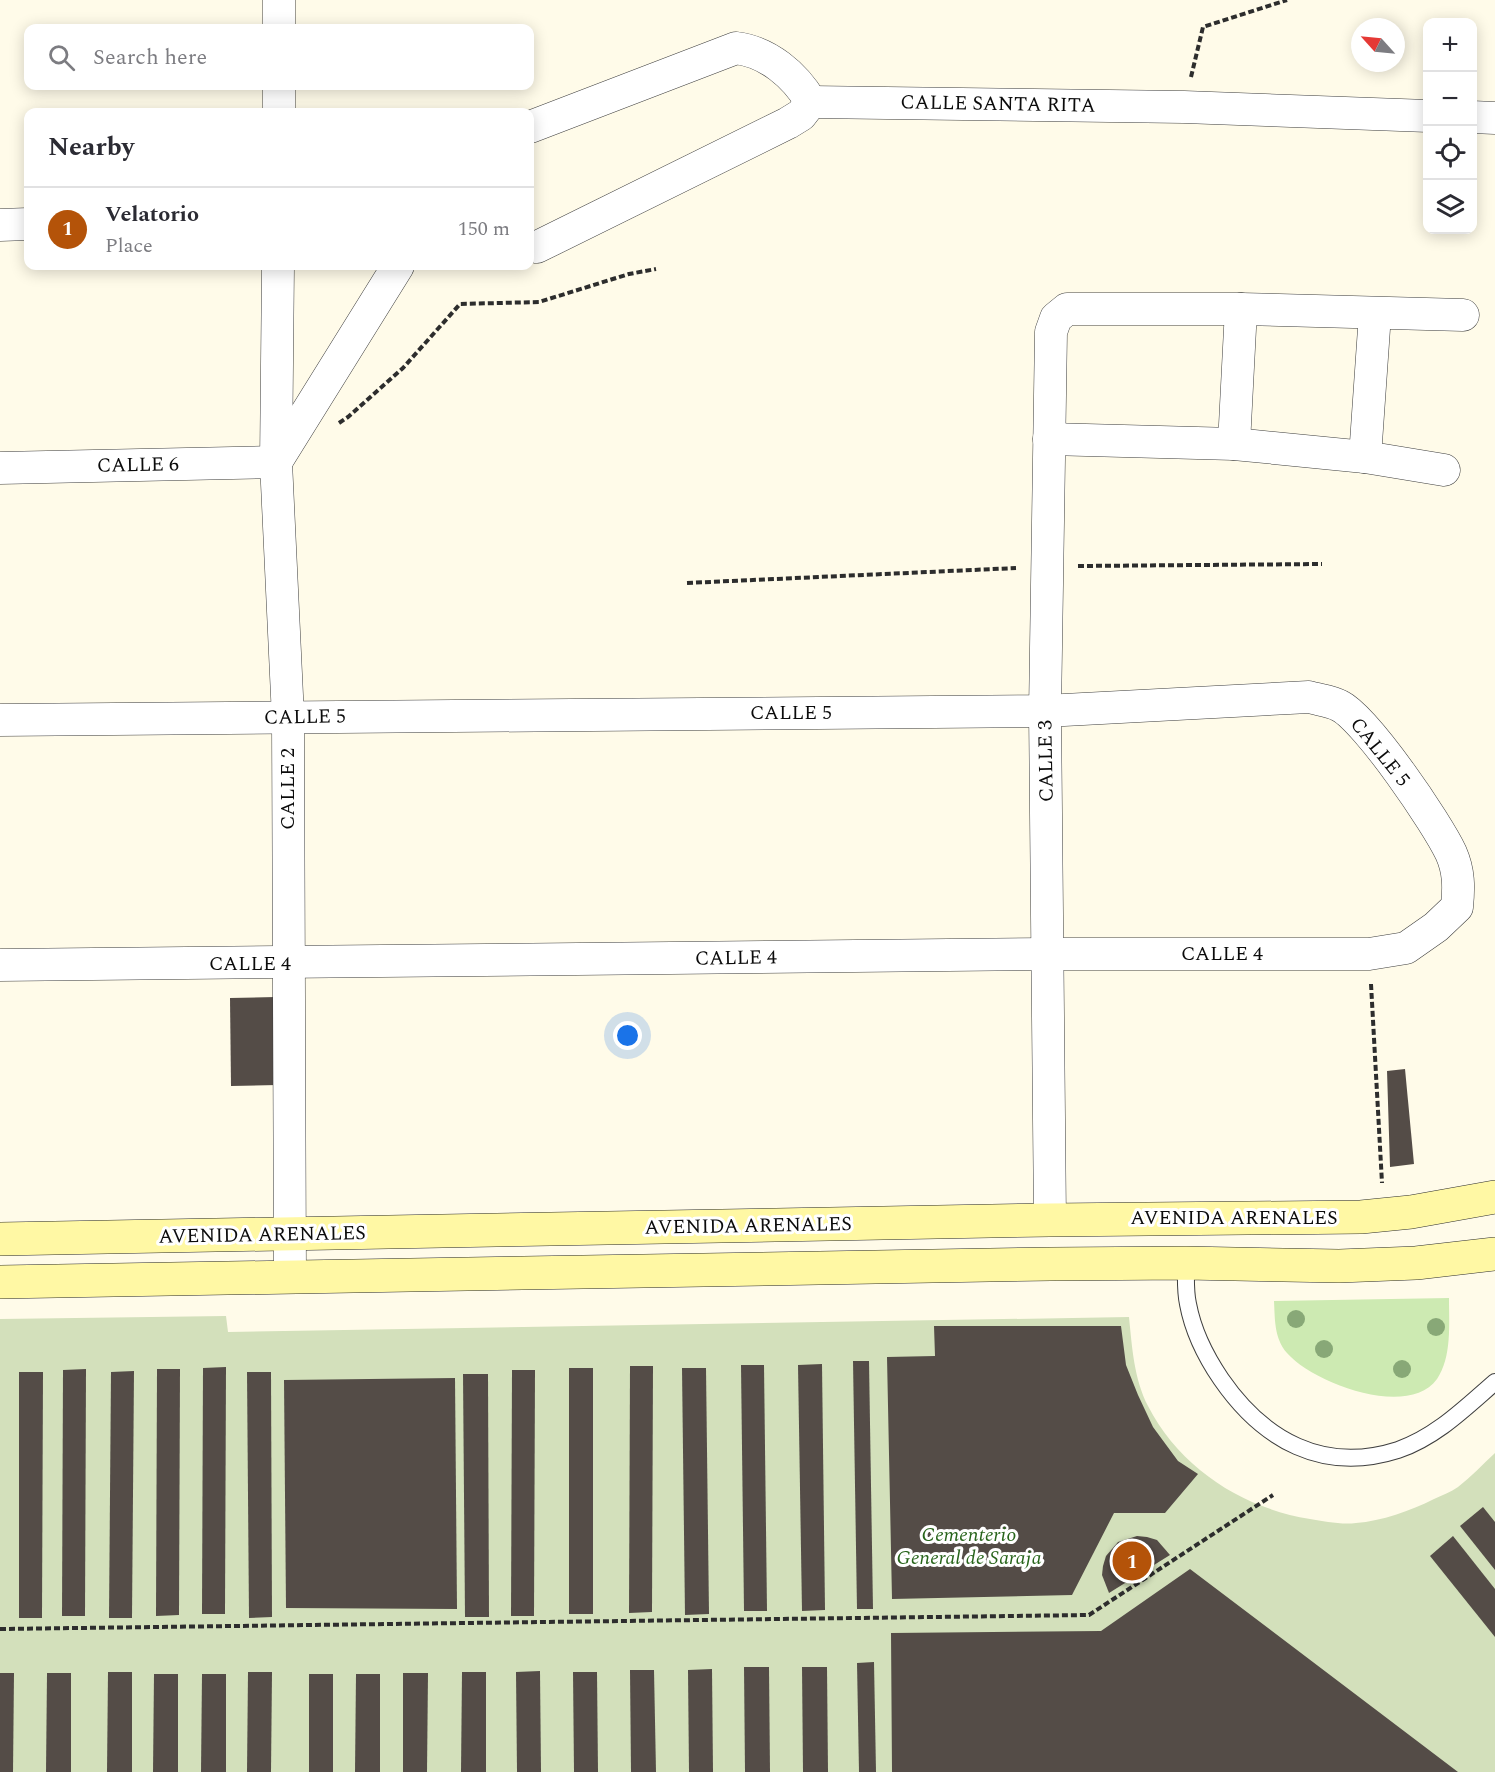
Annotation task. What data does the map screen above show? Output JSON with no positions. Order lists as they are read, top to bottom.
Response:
{
  "streets": {
    "street": [
      "CALLE SANTA RITA",
      "CALLE 6",
      "CALLE 5",
      "CALLE 3",
      "CALLE 2",
      "CALLE 4",
      "AVENIDA ARENALES"
    ]
  },
  "crossings": [
    ["CALLE 6", "CALLE 2"],
    ["CALLE 5", "CALLE 3"],
    ["CALLE 5", "CALLE 2"],
    ["CALLE 5", "CALLE 4"],
    ["CALLE 3", "CALLE 4"],
    ["CALLE 3", "AVENIDA ARENALES"],
    ["CALLE 2", "CALLE 4"],
    ["CALLE 2", "AVENIDA ARENALES"]
  ],
  "parks": ["Cementerio General de Saraja"],
  "north": "top left",
  "page": {
    "map_buttons": ["+", "−"],
    "search": "Search here",
    "heading": "Nearby",
    "list": [
      {
        "mark": "1",
        "name": "Velatorio",
        "note": "Place",
        "value": "150 m"
      }
    ],
    "pins": "1"
  }
}
